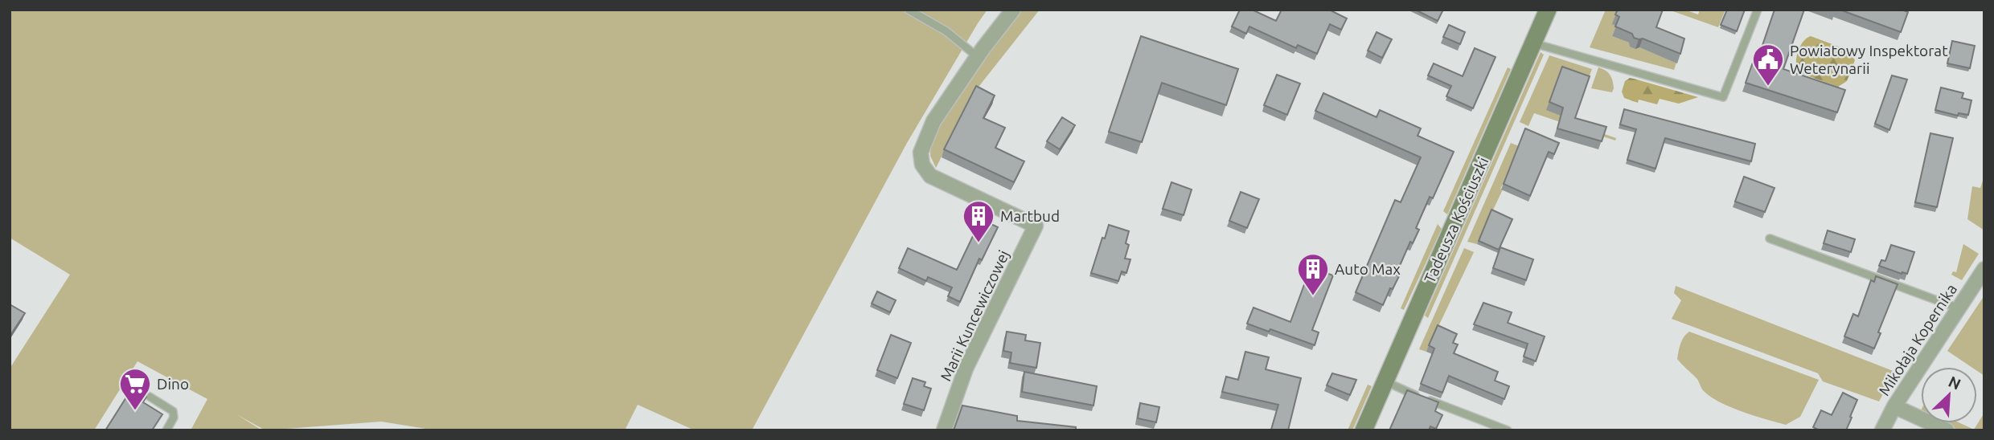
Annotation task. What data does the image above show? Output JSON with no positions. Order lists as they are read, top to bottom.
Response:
{
  "streets": {
    "street": ["Tadeusza Kościuszki", "Marii Kuncewiczowej", "Mikołaja Kopernika"]
  },
  "places": {
    "public building": ["Powiatowy Inspektorat Weterynarii"],
    "building": ["Martbud", "Auto Max"],
    "supermarket": ["Dino"]
  },
  "north": "top right"
}
